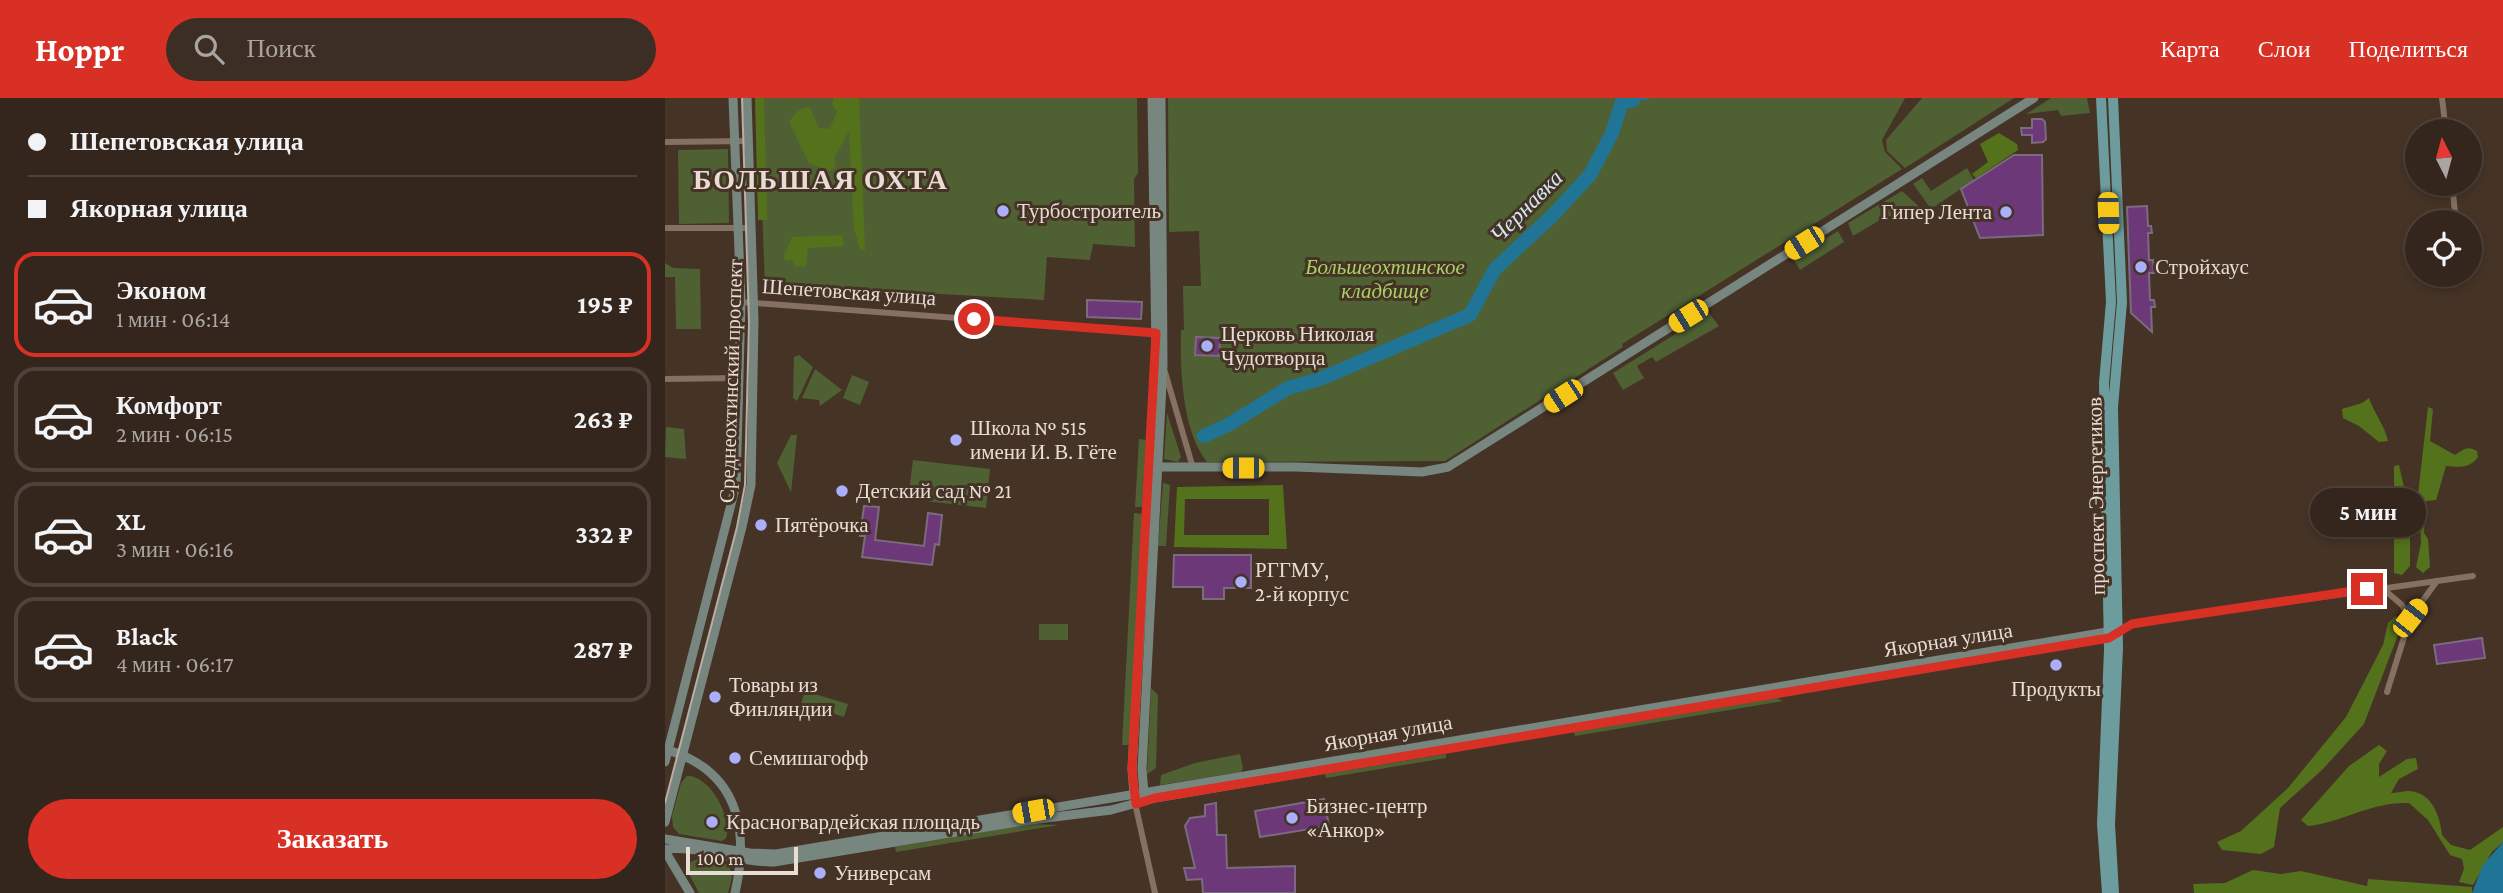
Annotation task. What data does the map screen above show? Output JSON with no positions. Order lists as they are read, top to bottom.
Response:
{
  "streets": {
    "main road": ["проспект Энергетиков"],
    "street": ["Шепетовская улица", "Среднеохтинский проспект", "Якорная улица"]
  },
  "crossings": [
    ["Шепетовская улица", "Среднеохтинский проспект"],
    ["проспект Энергетиков", "Якорная улица"]
  ],
  "districts": ["БОЛЬШАЯ ОХТА"],
  "water": ["Чернавка"],
  "parks": ["Большеохтинское кладбище"],
  "places": [
    "Турбостроитель",
    "Гипер Лента",
    "Стройхаус",
    "Церковь Николая Чудотворца",
    "Школа № 515 имени И. В. Гёте",
    "Детский сад № 21",
    "Пятёрочка",
    "РГГМУ, 2-й корпус",
    "Продукты",
    "Товары из Финляндии",
    "Семишагофф",
    "Бизнес-центр «Анкор»",
    "Красногвардейская площадь",
    "Универсам"
  ],
  "scale_bar": "100 m",
  "north": "top",
  "page": {
    "header": "Hoppr",
    "search": "Поиск",
    "nav": ["Карта", "Слои", "Поделиться"],
    "banner": ["Шепетовская улица", "Якорная улица"],
    "list": [
      {
        "name": "Эконом",
        "note": "1 мин · 06:14",
        "value": "195 ₽"
      },
      {
        "name": "Комфорт",
        "note": "2 мин · 06:15",
        "value": "263 ₽"
      },
      {
        "name": "XL",
        "note": "3 мин · 06:16",
        "value": "332 ₽"
      },
      {
        "name": "Black",
        "note": "4 мин · 06:17",
        "value": "287 ₽"
      }
    ],
    "bubble": "5 мин",
    "buttons": "Заказать",
    "scale": "100 m"
  }
}
